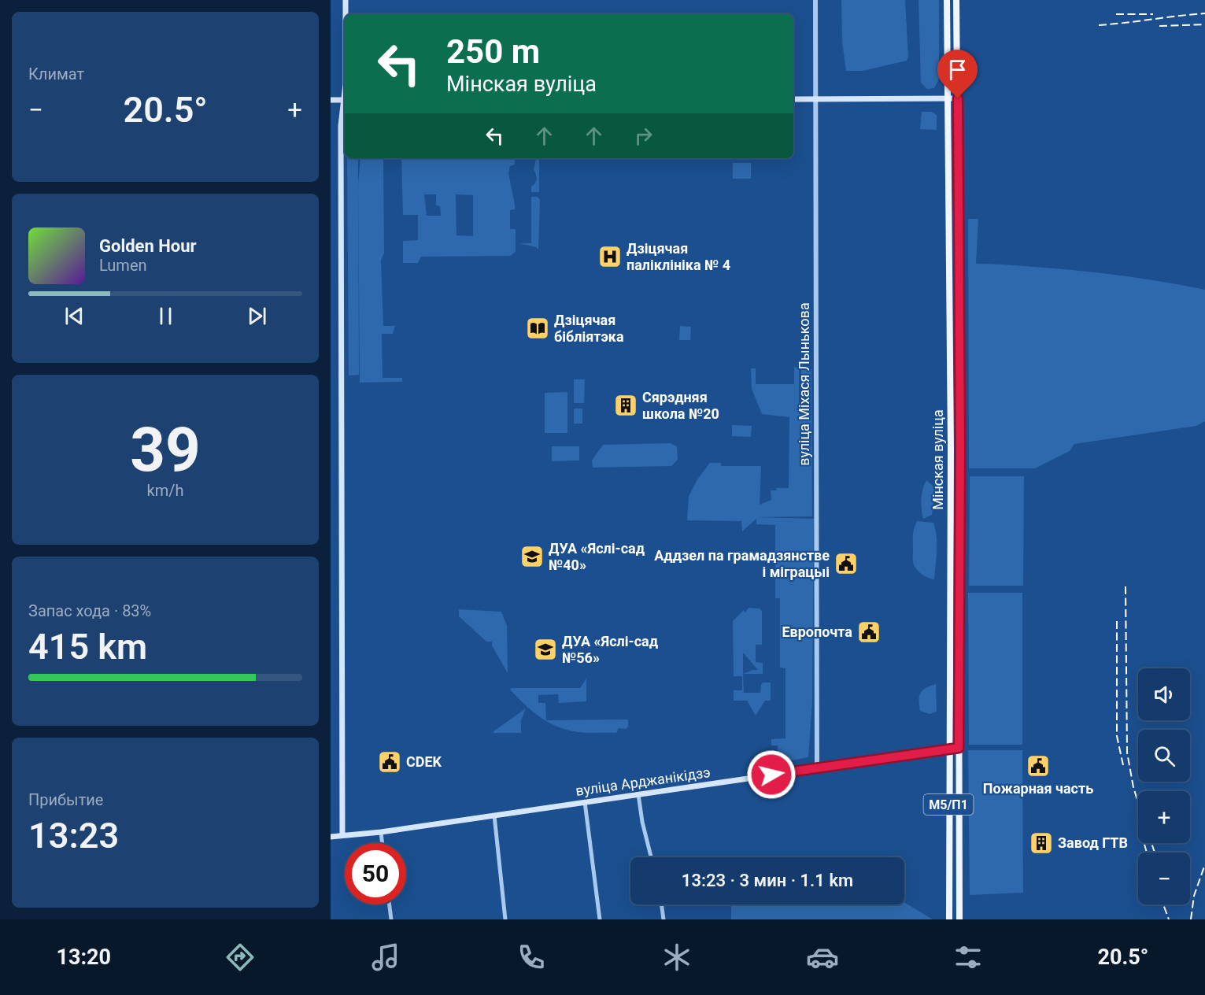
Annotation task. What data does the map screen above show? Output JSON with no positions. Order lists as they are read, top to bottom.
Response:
{
  "streets": {
    "main road": ["Мінская вуліца", "вуліца Арджанікідзэ", "М5/П1"],
    "street": ["вуліца Міхася Лынькова"]
  },
  "crossings": [
    ["вуліца Міхася Лынькова", "вуліца Арджанікідзэ"],
    ["Мінская вуліца", "вуліца Арджанікідзэ"]
  ],
  "places": {
    "hospital": ["Дзіцячая паліклініка № 4"],
    "library": ["Дзіцячая бібліятэка"],
    "building": ["Сярэдняя школа №20", "Завод ГТВ"],
    "school or university": ["ДУА «Яслі-сад №40»", "ДУА «Яслі-сад №56»"],
    "public building": [
      "Аддзел па грамадзянстве і міграцыі",
      "Европочта",
      "CDEK",
      "Пожарная часть"
    ]
  },
  "page": {
    "tile": [
      "Климат",
      ["39", "km/h"],
      ["Запас хода · 83%", "415 km"],
      ["Прибытие", "13:23"]
    ],
    "turn": ["250 m", "Мінская вуліца"],
    "heat": ["−", "20.5°", "+"],
    "song": ["Golden Hour", "Lumen"],
    "map_buttons": ["+", "−"],
    "limit": "50",
    "trip": "13:23 · 3 мин · 1.1 km",
    "tabs": ["13:20", "20.5°"]
  }
}
